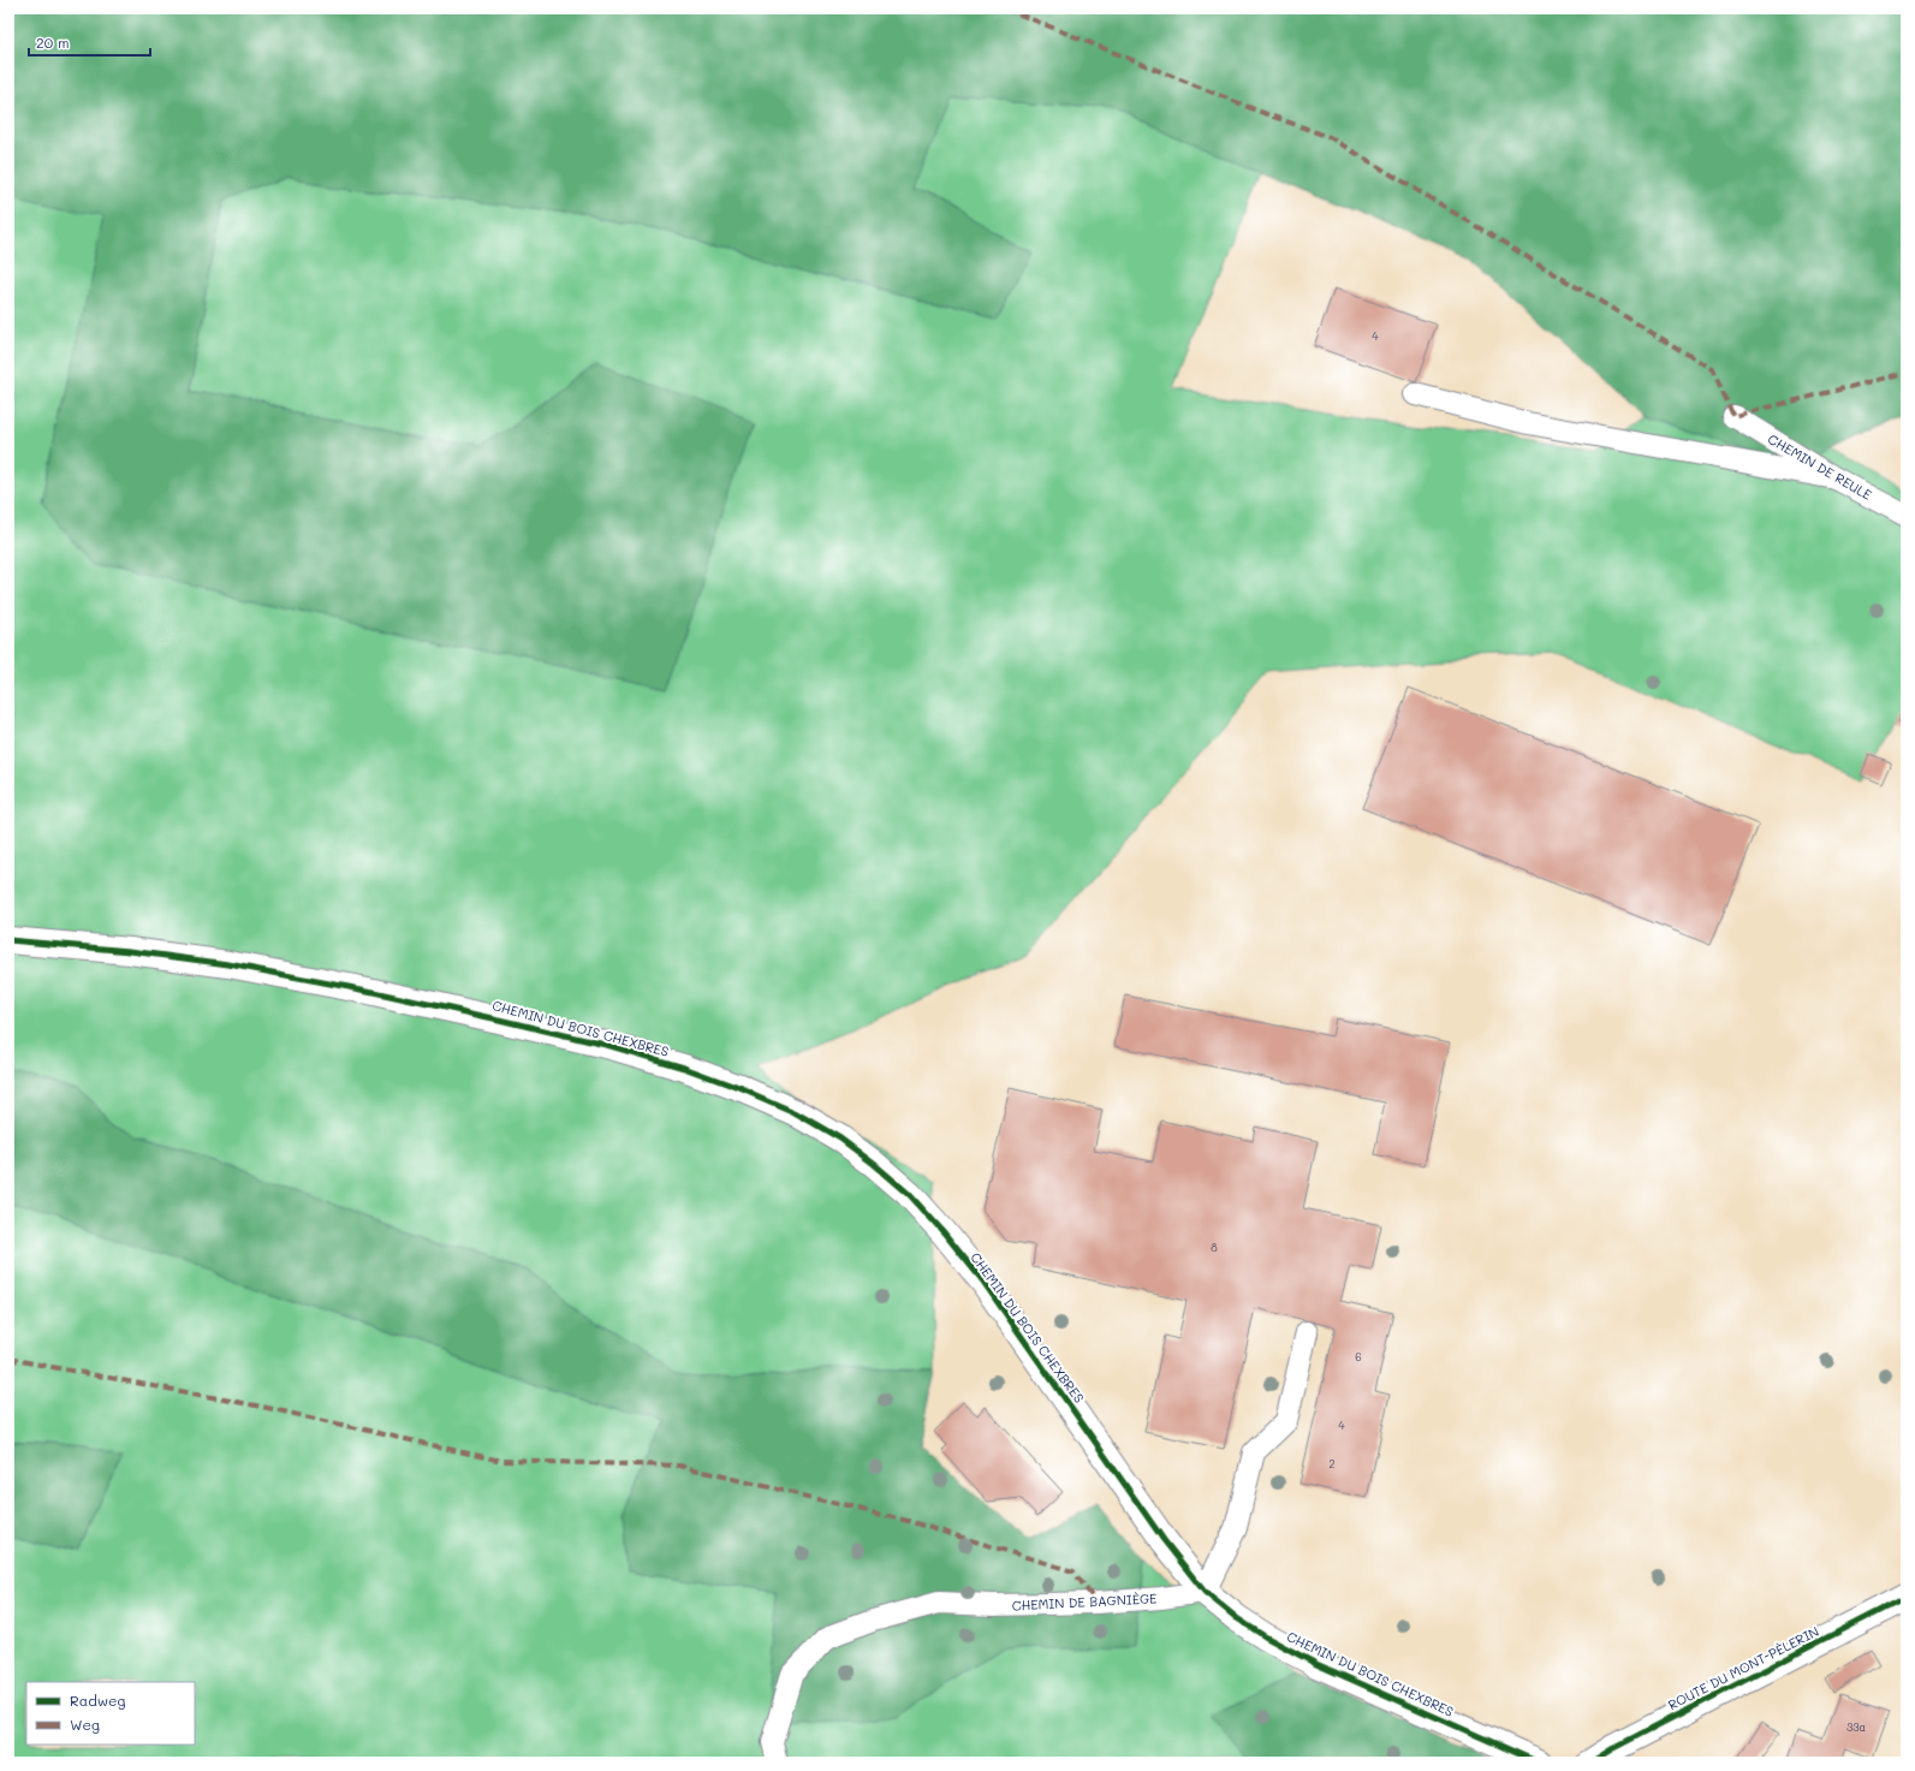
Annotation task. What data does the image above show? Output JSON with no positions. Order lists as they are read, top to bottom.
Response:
{
  "streets": {
    "street": ["CHEMIN DU BOIS CHEXBRES", "ROUTE DU MONT-PÈLERIN"],
    "lane": ["CHEMIN DE REULE", "CHEMIN DE BAGNIÈGE"]
  },
  "crossings": [
    ["CHEMIN DU BOIS CHEXBRES", "CHEMIN DE BAGNIÈGE"]
  ],
  "house_numbers": [
    "4",
    "8",
    "6",
    "4",
    "2",
    "33a"
  ],
  "legend": ["Radweg", "Weg"],
  "scale_bar": "20 m"
}
